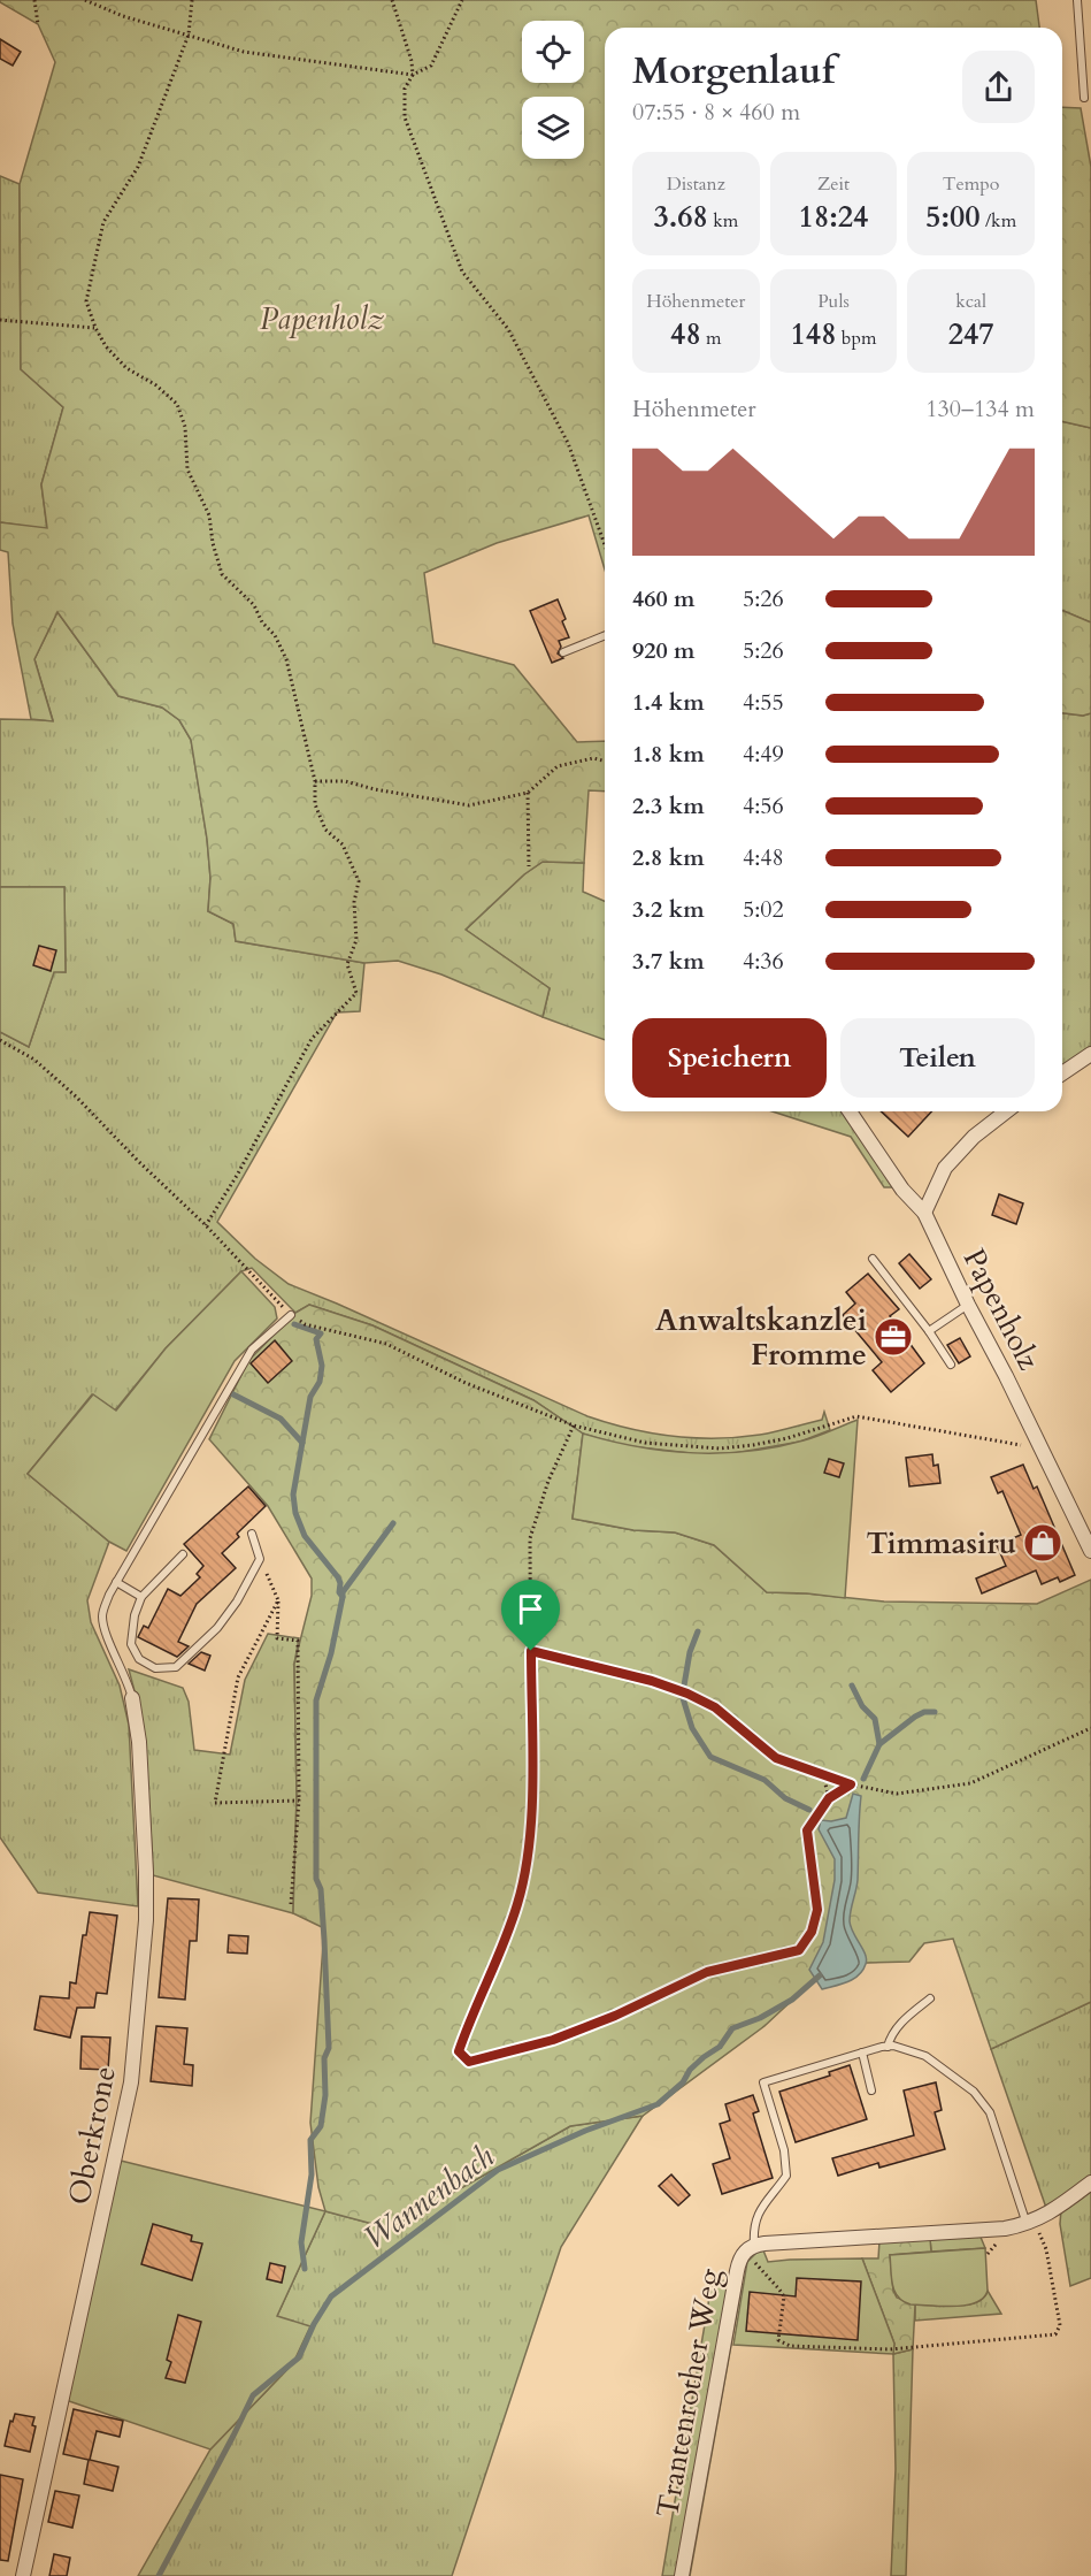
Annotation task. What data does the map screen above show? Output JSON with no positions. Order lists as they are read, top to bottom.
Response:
{
  "streets": {
    "street": ["Papenholz", "Oberkrone", "Trantenrother Weg"]
  },
  "water": ["Wannenbach"],
  "parks": ["Papenholz"],
  "places": {
    "office": ["Anwaltskanzlei Fromme"],
    "shop": ["Timmasiru"]
  },
  "page": {
    "heading": ["Morgenlauf", "07:55 · 8 × 460 m"],
    "stats": [
      ["Distanz", "3.68 km"],
      ["Zeit", "18:24"],
      ["Tempo", "5:00 /km"],
      ["Höhenmeter", "48 m"],
      ["Puls", "148 bpm"],
      ["kcal", "247"]
    ],
    "chart": ["Höhenmeter", "130–134 m"],
    "list": [
      {
        "name": "460 m",
        "note": "5:26"
      },
      {
        "name": "920 m",
        "note": "5:26"
      },
      {
        "name": "1.4 km",
        "note": "4:55"
      },
      {
        "name": "1.8 km",
        "note": "4:49"
      },
      {
        "name": "2.3 km",
        "note": "4:56"
      },
      {
        "name": "2.8 km",
        "note": "4:48"
      },
      {
        "name": "3.2 km",
        "note": "5:02"
      },
      {
        "name": "3.7 km",
        "note": "4:36"
      }
    ],
    "buttons": ["Speichern", "Teilen"]
  }
}
